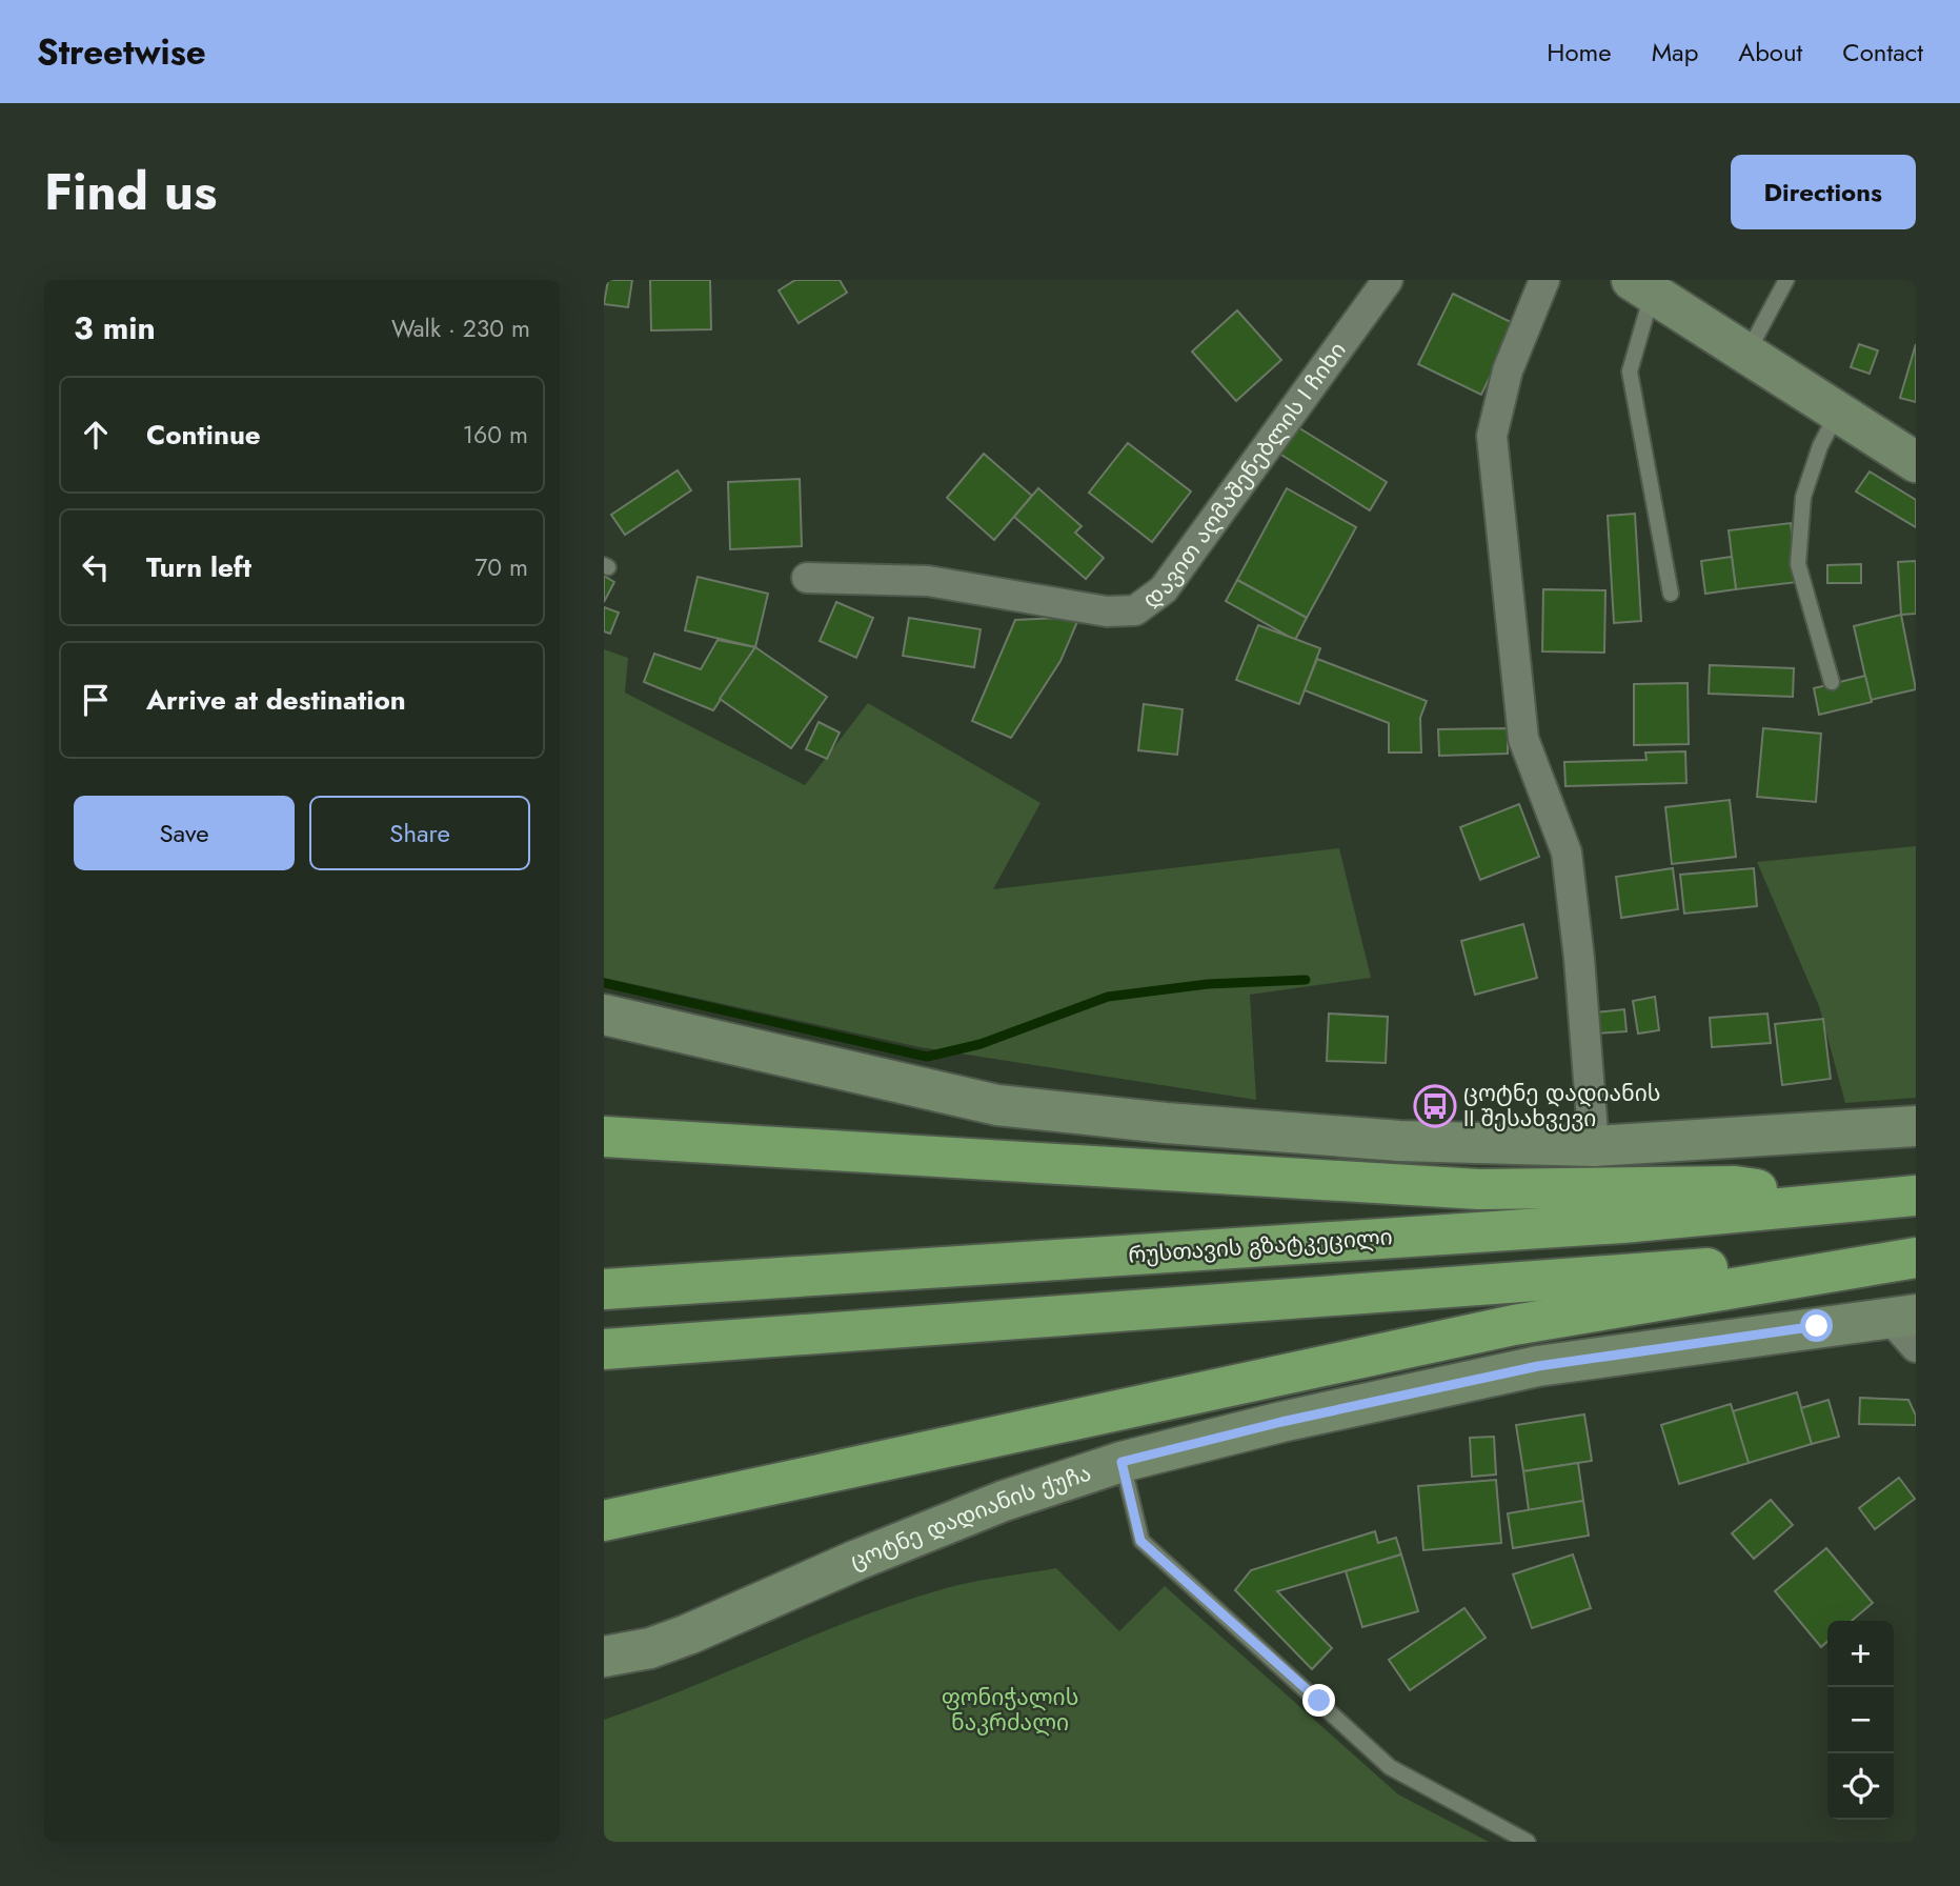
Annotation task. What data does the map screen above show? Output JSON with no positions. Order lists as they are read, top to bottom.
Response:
{
  "streets": {
    "highway": ["რუსთავის გზატკეცილი"],
    "street": ["დავით აღმაშენებლის I ჩიხი", "ცოტნე დადიანის ქუჩა"]
  },
  "parks": ["ფონიჭალის ნაკრძალი"],
  "places": {
    "bus stop": ["ცოტნე დადიანის II შესახვევი"]
  },
  "page": {
    "header": "Streetwise",
    "nav": [
      "Home",
      "Map",
      "About",
      "Contact"
    ],
    "title": "Find us",
    "buttons": [
      "Directions",
      ["Save", "Share"]
    ],
    "heading": ["3 min", "Walk · 230 m"],
    "list": [
      ["Continue", "160 m"],
      ["Turn left", "70 m"],
      "Arrive at destination"
    ],
    "map_buttons": ["+", "−"]
  }
}
